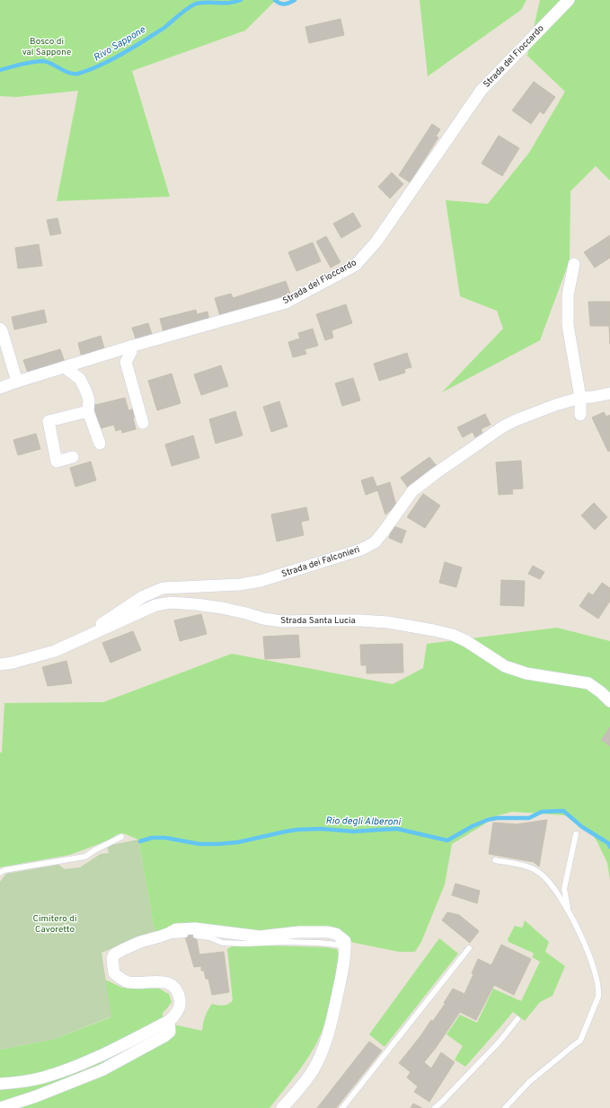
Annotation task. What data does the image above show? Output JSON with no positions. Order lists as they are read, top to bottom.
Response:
{
  "streets": {
    "street": ["Strada del Fioccardo", "Strada dei Falconieri", "Strada Santa Lucia"]
  },
  "crossings": [
    ["Strada dei Falconieri", "Strada Santa Lucia"]
  ],
  "water": ["Rivo Sappone", "Rio degli Alberoni"],
  "parks": ["Bosco di val Sappone", "Cimitero di Cavoretto"]
}
